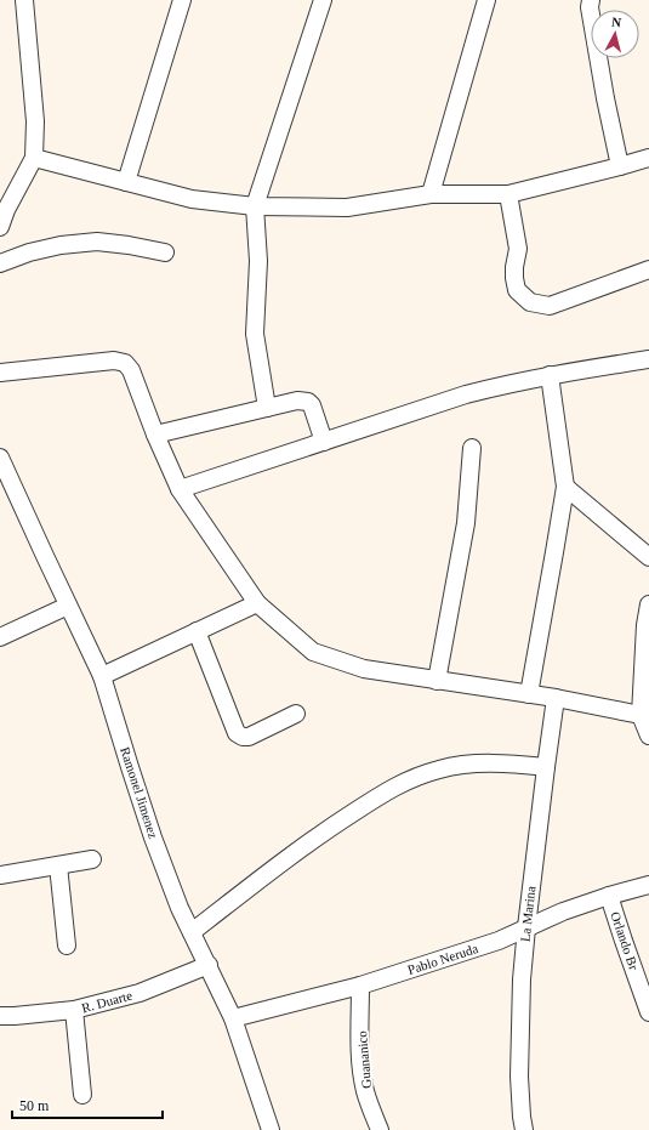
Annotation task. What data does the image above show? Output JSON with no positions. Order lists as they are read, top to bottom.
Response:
{
  "streets": {
    "street": [
      "Ramonel Jimenez",
      "La Marina",
      "Orlando Br",
      "Pablo Neruda",
      "R. Duarte",
      "Guananico"
    ]
  },
  "crossings": [
    ["Ramonel Jimenez", "Pablo Neruda"],
    ["Ramonel Jimenez", "R. Duarte"],
    ["La Marina", "Pablo Neruda"],
    ["Orlando Br", "Pablo Neruda"],
    ["Pablo Neruda", "Guananico"]
  ],
  "scale_bar": "50 m",
  "north": "top"
}
